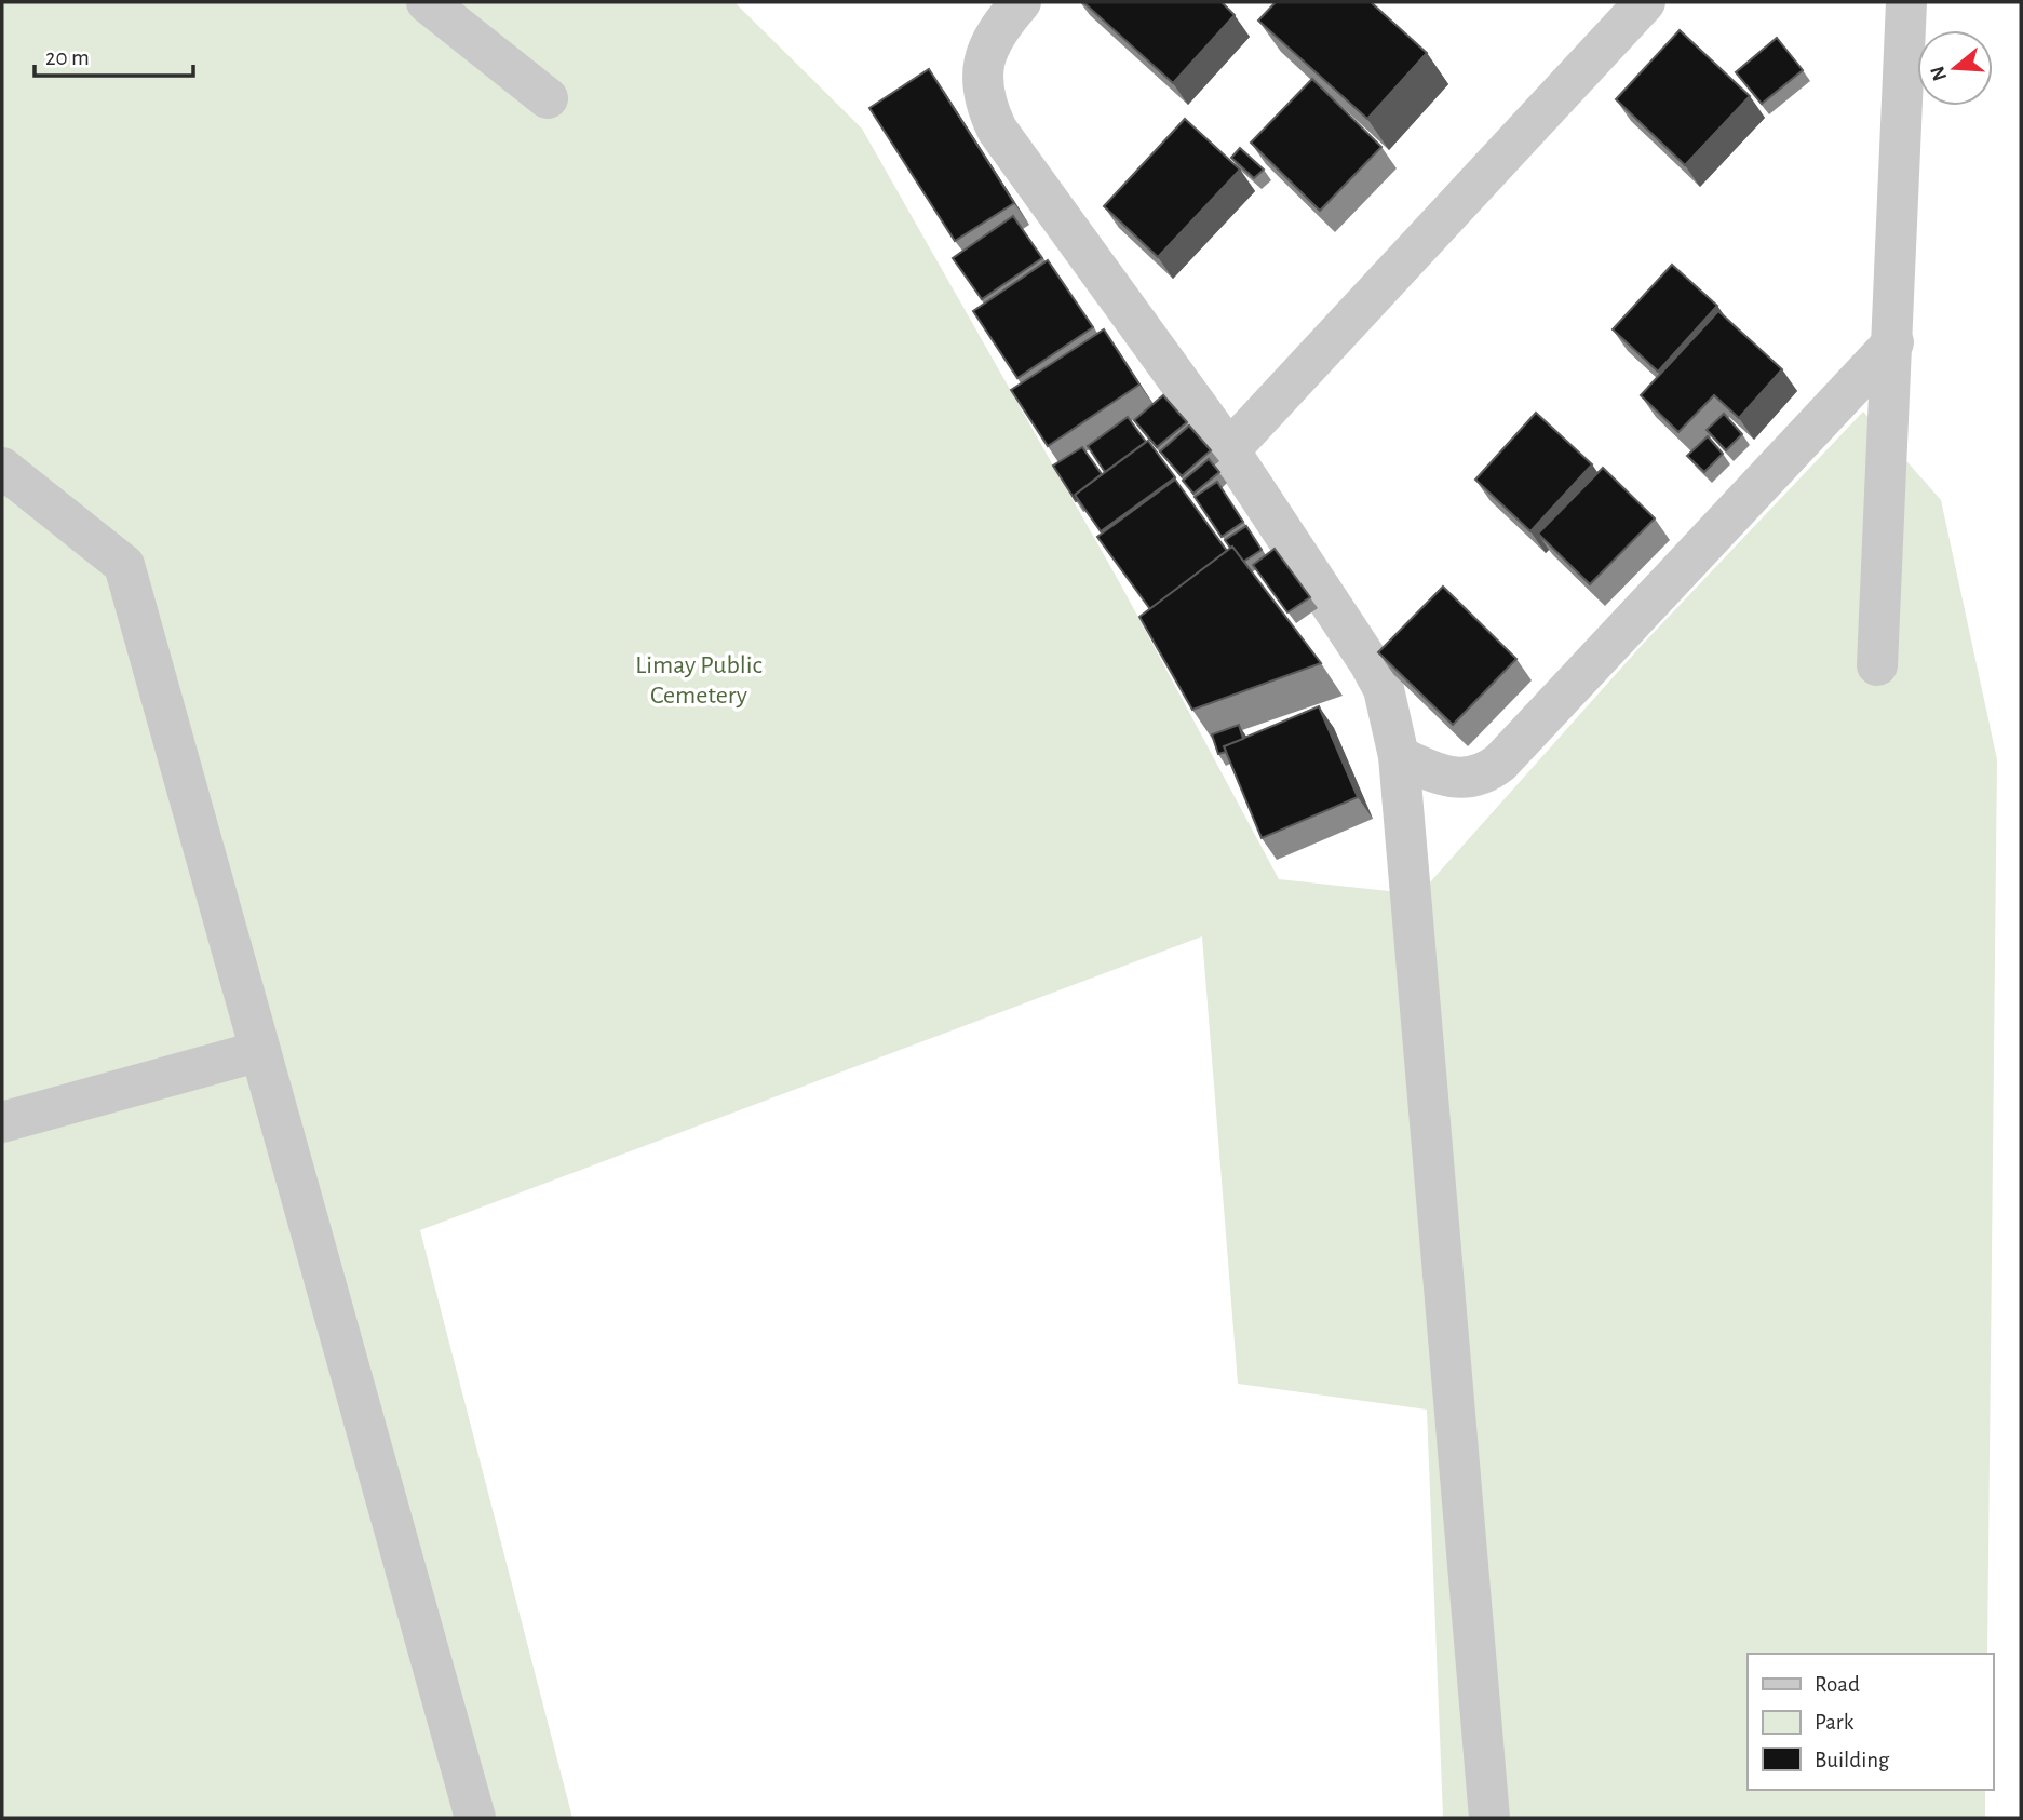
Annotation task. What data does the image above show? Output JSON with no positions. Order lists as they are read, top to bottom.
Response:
{
  "parks": ["Limay Public Cemetery"],
  "legend": ["Road", "Park", "Building"],
  "scale_bar": "20 m",
  "north": "left"
}
